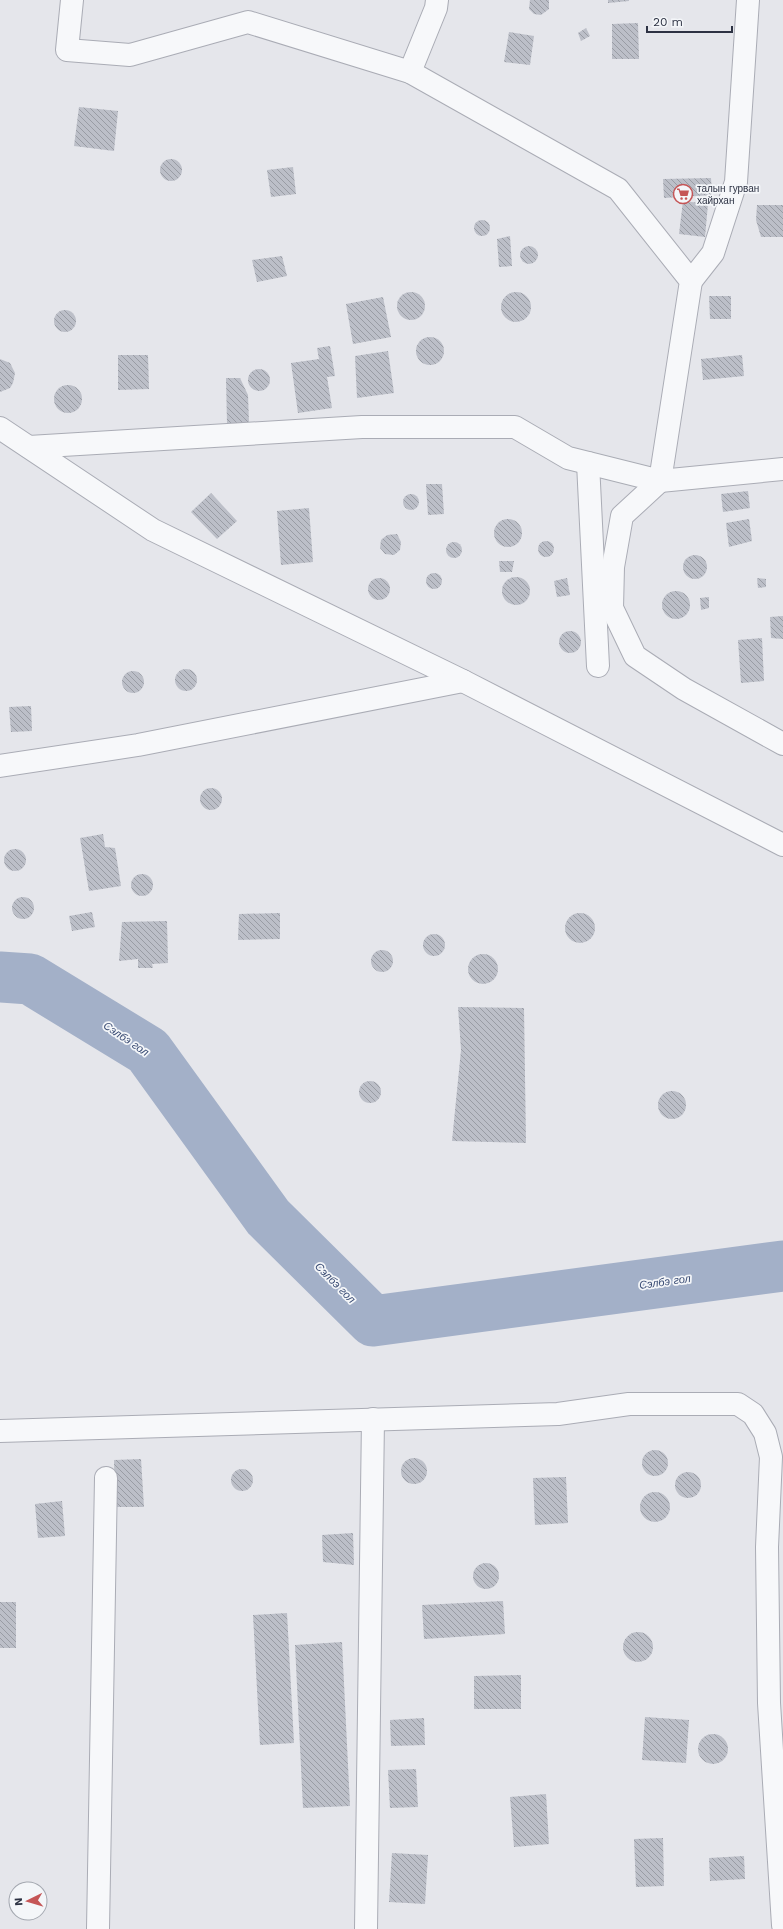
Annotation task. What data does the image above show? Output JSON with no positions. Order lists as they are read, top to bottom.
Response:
{
  "water": ["Сэлбэ гол"],
  "places": {
    "supermarket": ["талын гурван хайрхан"]
  },
  "scale_bar": "20 m",
  "north": "left"
}
